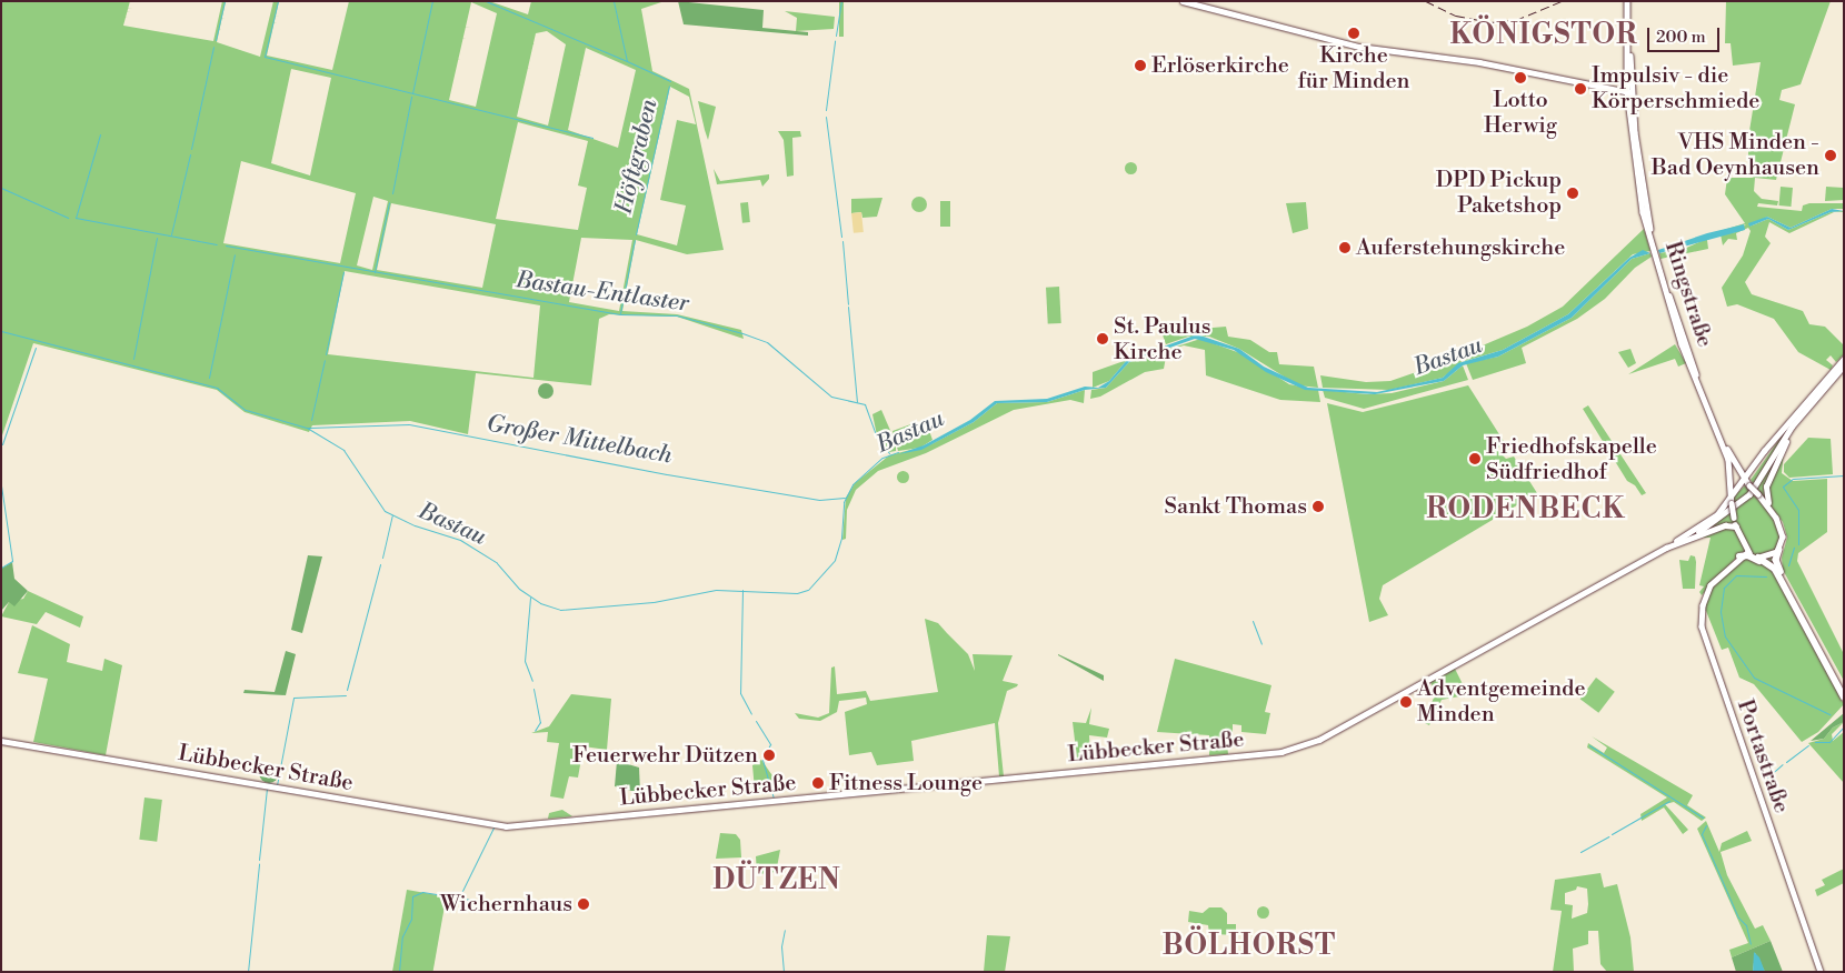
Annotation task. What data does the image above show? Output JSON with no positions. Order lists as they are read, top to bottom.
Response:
{
  "streets": {
    "main road": ["Ringstraße", "Lübbecker Straße", "Portastraße"]
  },
  "crossings": [
    ["Ringstraße", "Lübbecker Straße"],
    ["Ringstraße", "Portastraße"]
  ],
  "districts": [
    "KÖNIGSTOR",
    "RODENBECK",
    "DÜTZEN",
    "BÖLHORST"
  ],
  "water": [
    "Höftgraben",
    "Bastau-Entlaster",
    "Bastau",
    "Großer Mittelbach"
  ],
  "places": [
    "Kirche für Minden",
    "Erlöserkirche",
    "Lotto Herwig",
    "Impulsiv - die Körperschmiede",
    "VHS Minden - Bad Oeynhausen",
    "DPD Pickup Paketshop",
    "Auferstehungskirche",
    "St. Paulus Kirche",
    "Friedhofskapelle Südfriedhof",
    "Sankt Thomas",
    "Adventgemeinde Minden",
    "Feuerwehr Dützen",
    "Fitness Lounge",
    "Wichernhaus"
  ],
  "scale_bar": "200 m"
}
